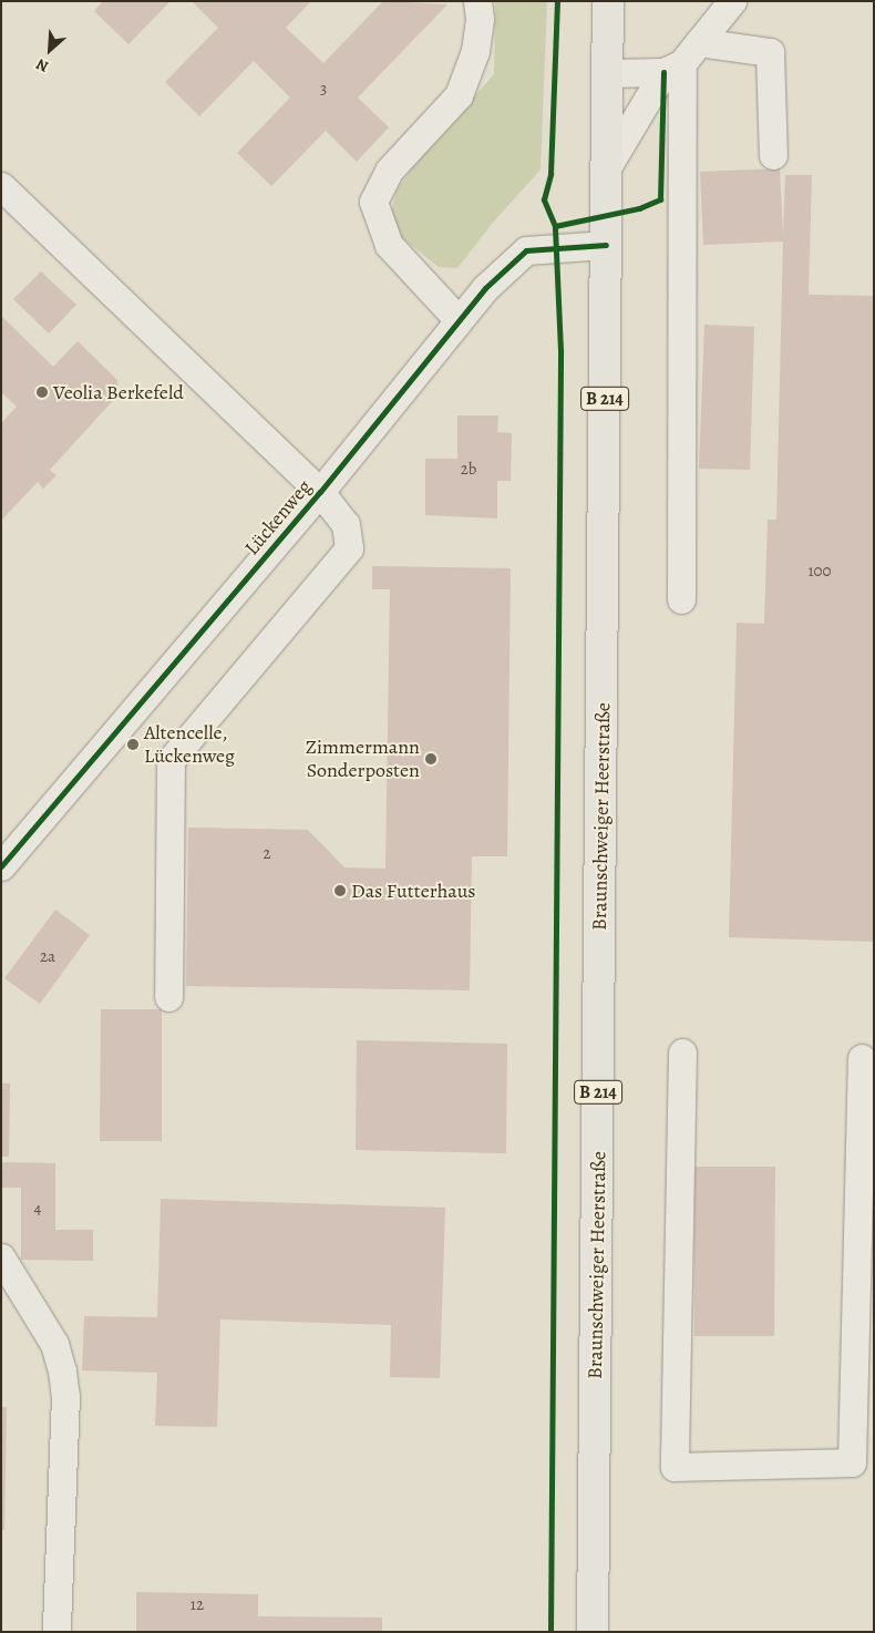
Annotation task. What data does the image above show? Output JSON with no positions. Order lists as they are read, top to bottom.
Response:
{
  "streets": {
    "main road": ["B 214", "Braunschweiger Heerstraße"],
    "street": ["Lückenweg"]
  },
  "crossings": [
    ["Lückenweg", "Braunschweiger Heerstraße"]
  ],
  "places": [
    "Veolia Berkefeld",
    "Altencelle, Lückenweg",
    "Zimmermann Sonderposten",
    "Das Futterhaus"
  ],
  "house_numbers": [
    "3",
    "2b",
    "100",
    "2",
    "2a",
    "4",
    "12"
  ],
  "north": "bottom left"
}
